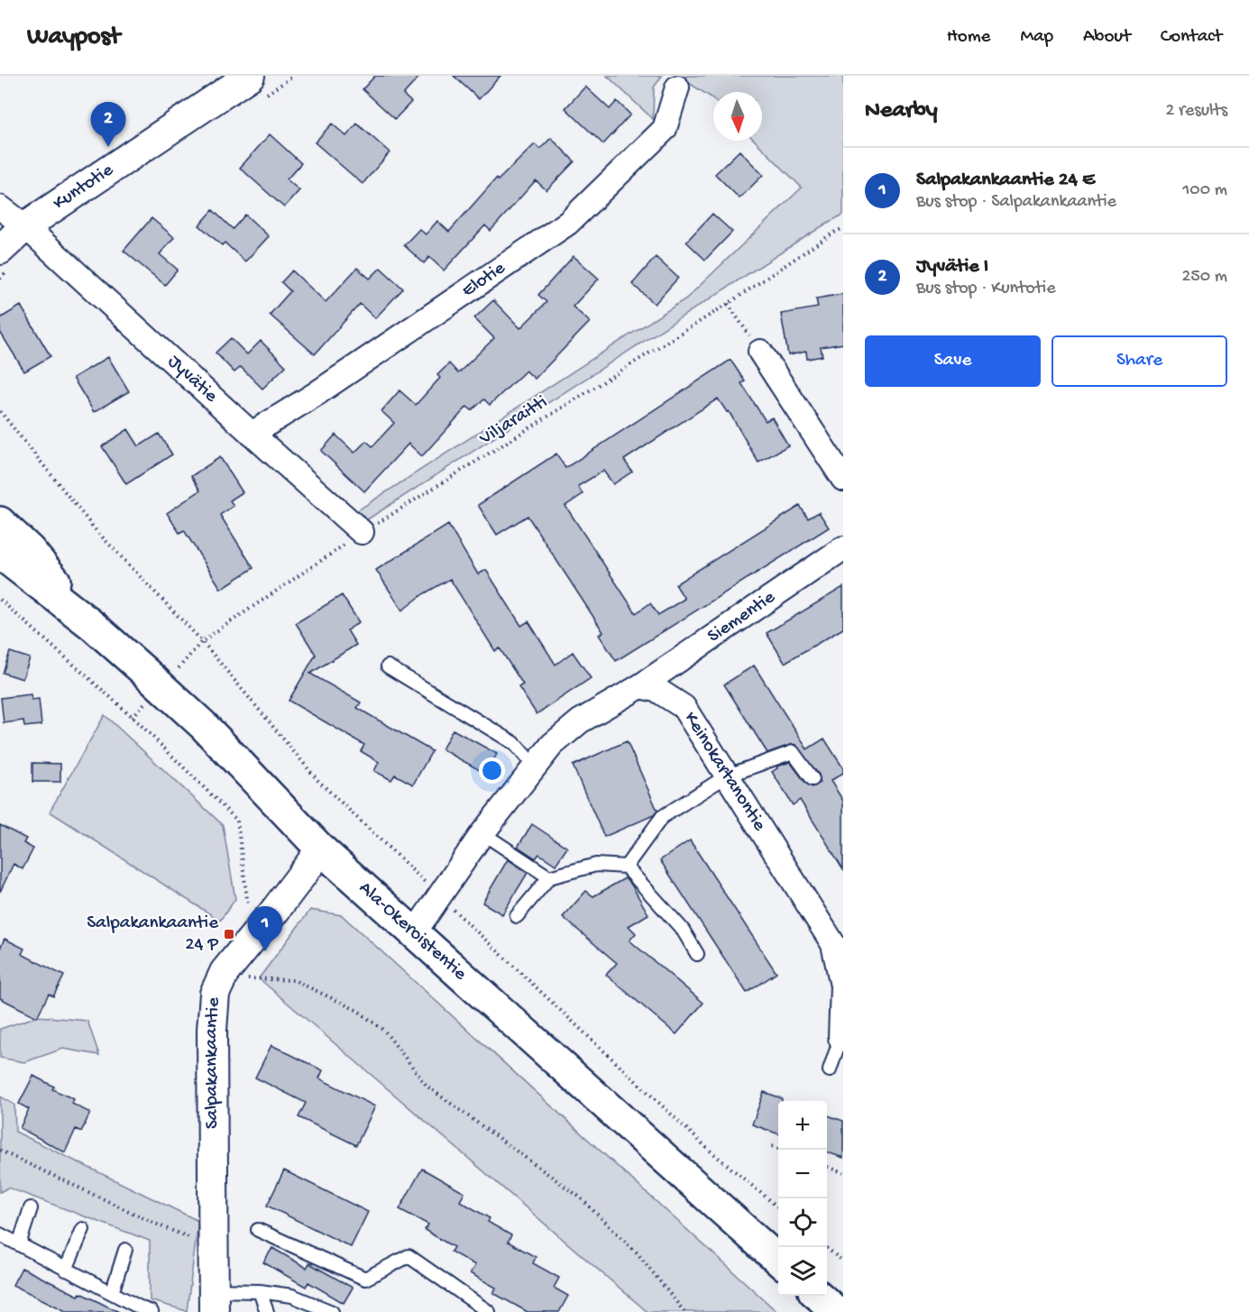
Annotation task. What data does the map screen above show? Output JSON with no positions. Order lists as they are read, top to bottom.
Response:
{
  "streets": {
    "main road": ["Ala-Okeroistentie"],
    "street": [
      "Kuntotie",
      "Elotie",
      "Jyvätie",
      "Siementie",
      "Keinokartanontie",
      "Salpakankaantie"
    ],
    "path": ["Viljaraitti"]
  },
  "crossings": [
    ["Kuntotie", "Jyvätie"],
    ["Elotie", "Jyvätie"],
    ["Jyvätie", "Viljaraitti"],
    ["Siementie", "Keinokartanontie"],
    ["Ala-Okeroistentie", "Salpakankaantie"]
  ],
  "places": {
    "transit": ["Salpakankaantie 24 P"]
  },
  "north": "bottom",
  "page": {
    "header": "Waypost",
    "nav": [
      "Home",
      "Map",
      "About",
      "Contact"
    ],
    "heading": ["Nearby", "2 results"],
    "pins": ["2", "1"],
    "list": [
      {
        "mark": "1",
        "name": "Salpakankaantie 24 E",
        "note": "Bus stop · Salpakankaantie",
        "value": "100 m"
      },
      {
        "mark": "2",
        "name": "Jyvätie I",
        "note": "Bus stop · Kuntotie",
        "value": "250 m"
      }
    ],
    "buttons": ["Save", "Share"],
    "map_buttons": ["+", "−"]
  }
}
